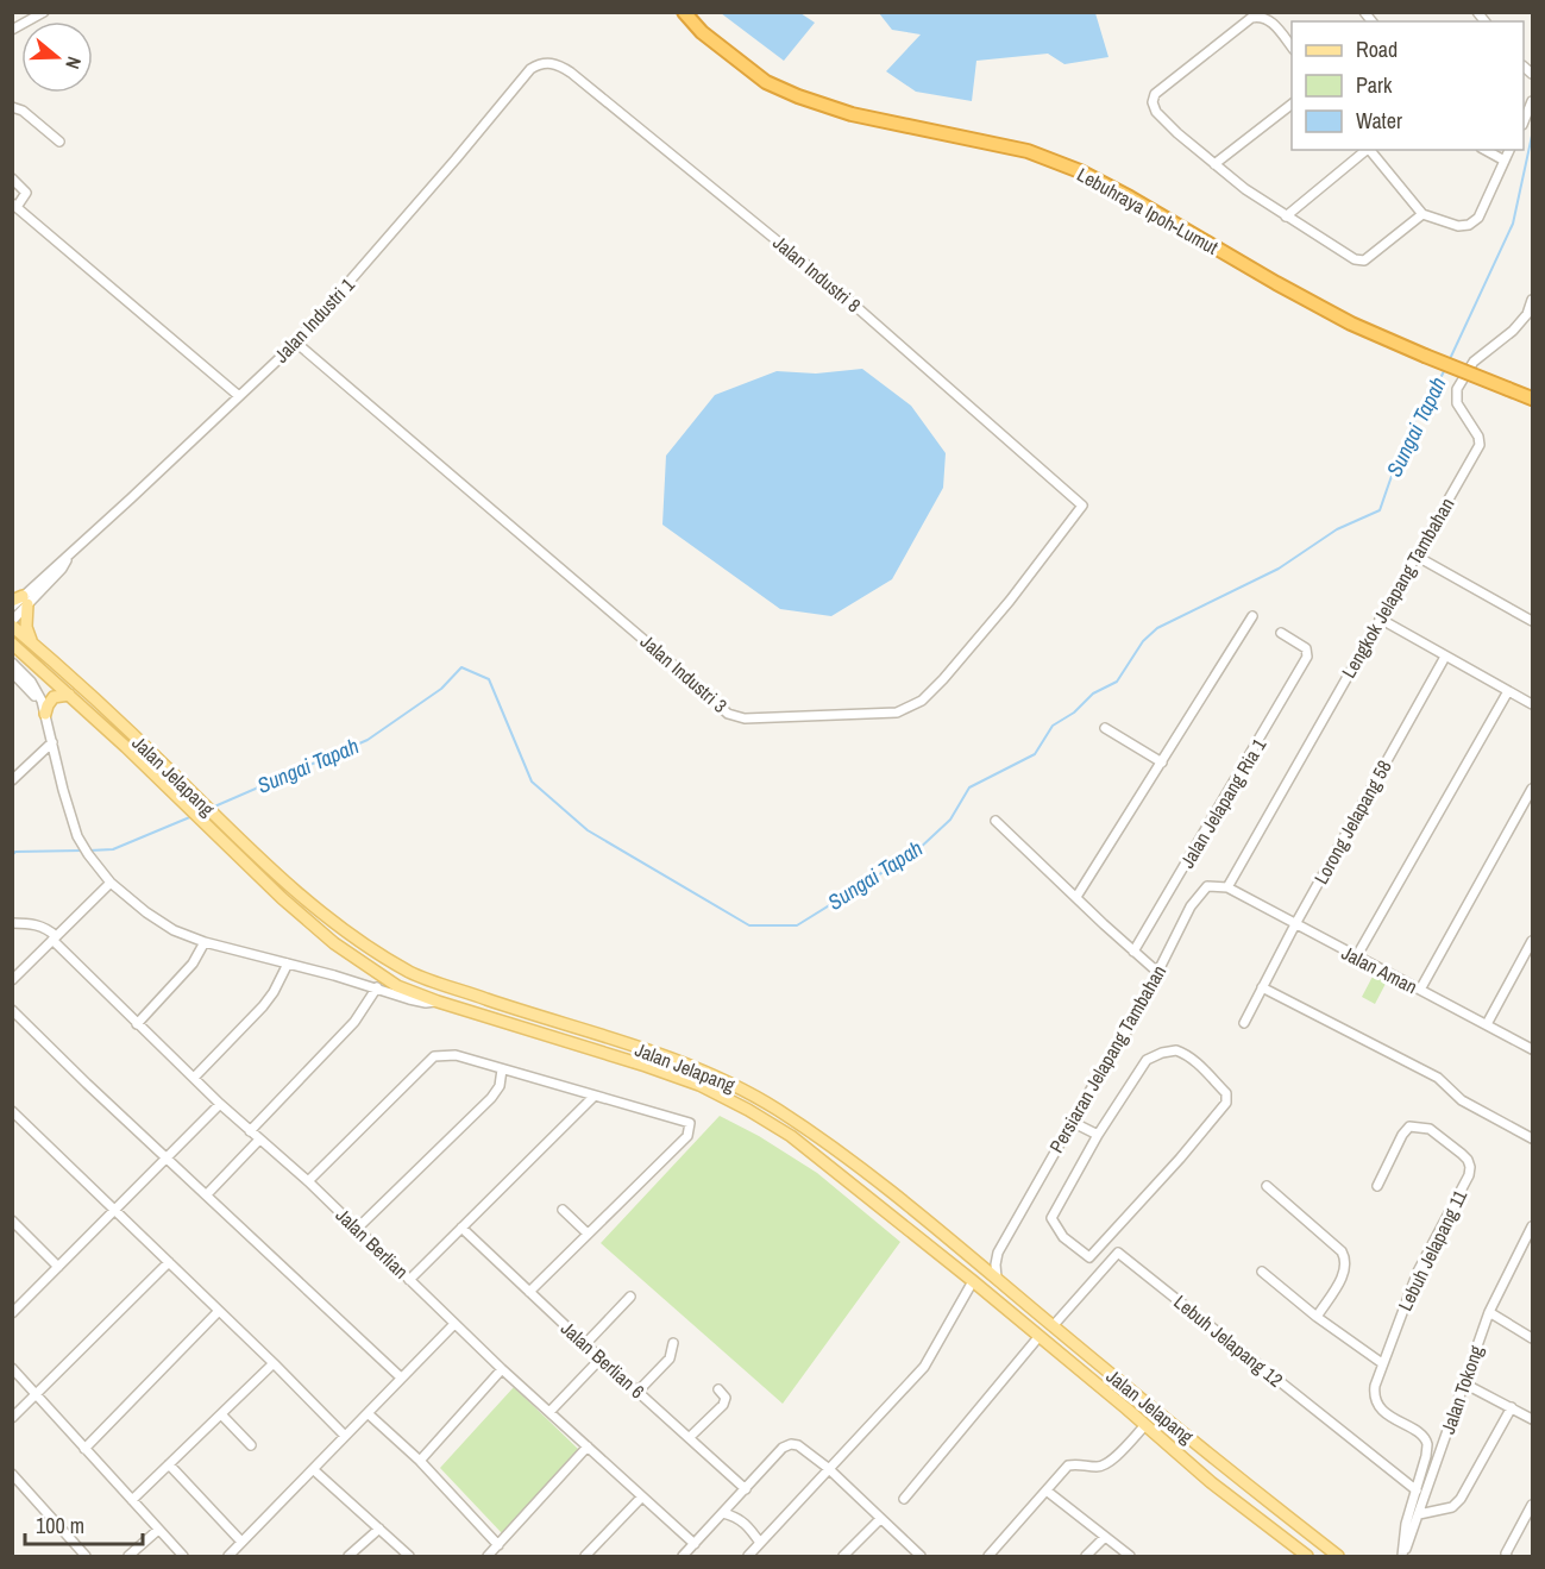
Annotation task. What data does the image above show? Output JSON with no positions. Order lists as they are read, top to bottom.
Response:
{
  "streets": {
    "highway": ["Lebuhraya Ipoh-Lumut"],
    "main road": ["Jalan Jelapang"],
    "street": [
      "Jalan Industri 8",
      "Jalan Industri 1",
      "Lengkok Jelapang Tambahan",
      "Jalan Industri 3",
      "Jalan Jelapang Ria 1",
      "Lorong Jelapang 58",
      "Jalan Aman",
      "Persiaran Jelapang Tambahan",
      "Jalan Berlian",
      "Lebuh Jelapang 11",
      "Lebuh Jelapang 12",
      "Jalan Berlian 6",
      "Jalan Tokong"
    ]
  },
  "crossings": [
    ["Jalan Industri 8", "Jalan Industri 1"],
    ["Jalan Industri 8", "Jalan Industri 3"],
    ["Jalan Industri 1", "Jalan Industri 3"],
    ["Jalan Industri 1", "Jalan Jelapang"],
    ["Lengkok Jelapang Tambahan", "Jalan Aman"],
    ["Lengkok Jelapang Tambahan", "Persiaran Jelapang Tambahan"],
    ["Jalan Jelapang", "Persiaran Jelapang Tambahan"],
    ["Lorong Jelapang 58", "Jalan Aman"],
    ["Jalan Aman", "Persiaran Jelapang Tambahan"],
    ["Lebuh Jelapang 11", "Lebuh Jelapang 12"]
  ],
  "water": ["Sungai Tapah"],
  "legend": ["Road", "Park", "Water"],
  "scale_bar": "100 m",
  "north": "right"
}
